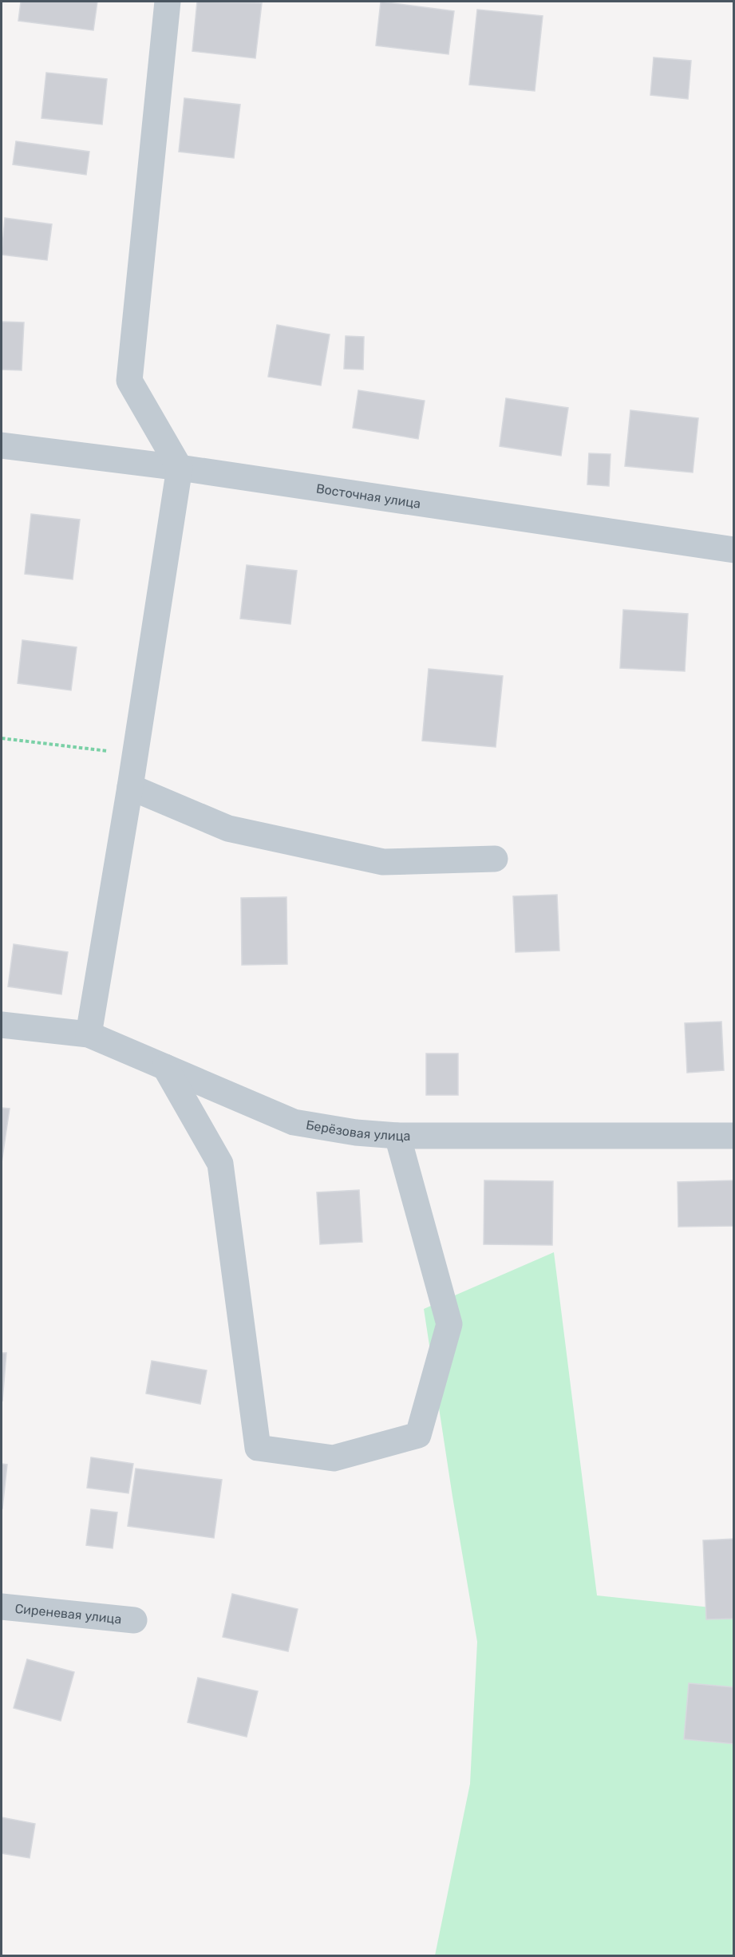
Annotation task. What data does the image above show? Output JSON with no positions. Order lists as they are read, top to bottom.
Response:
{
  "streets": {
    "street": ["Восточная улица", "Берёзовая улица", "Сиреневая улица"]
  }
}
